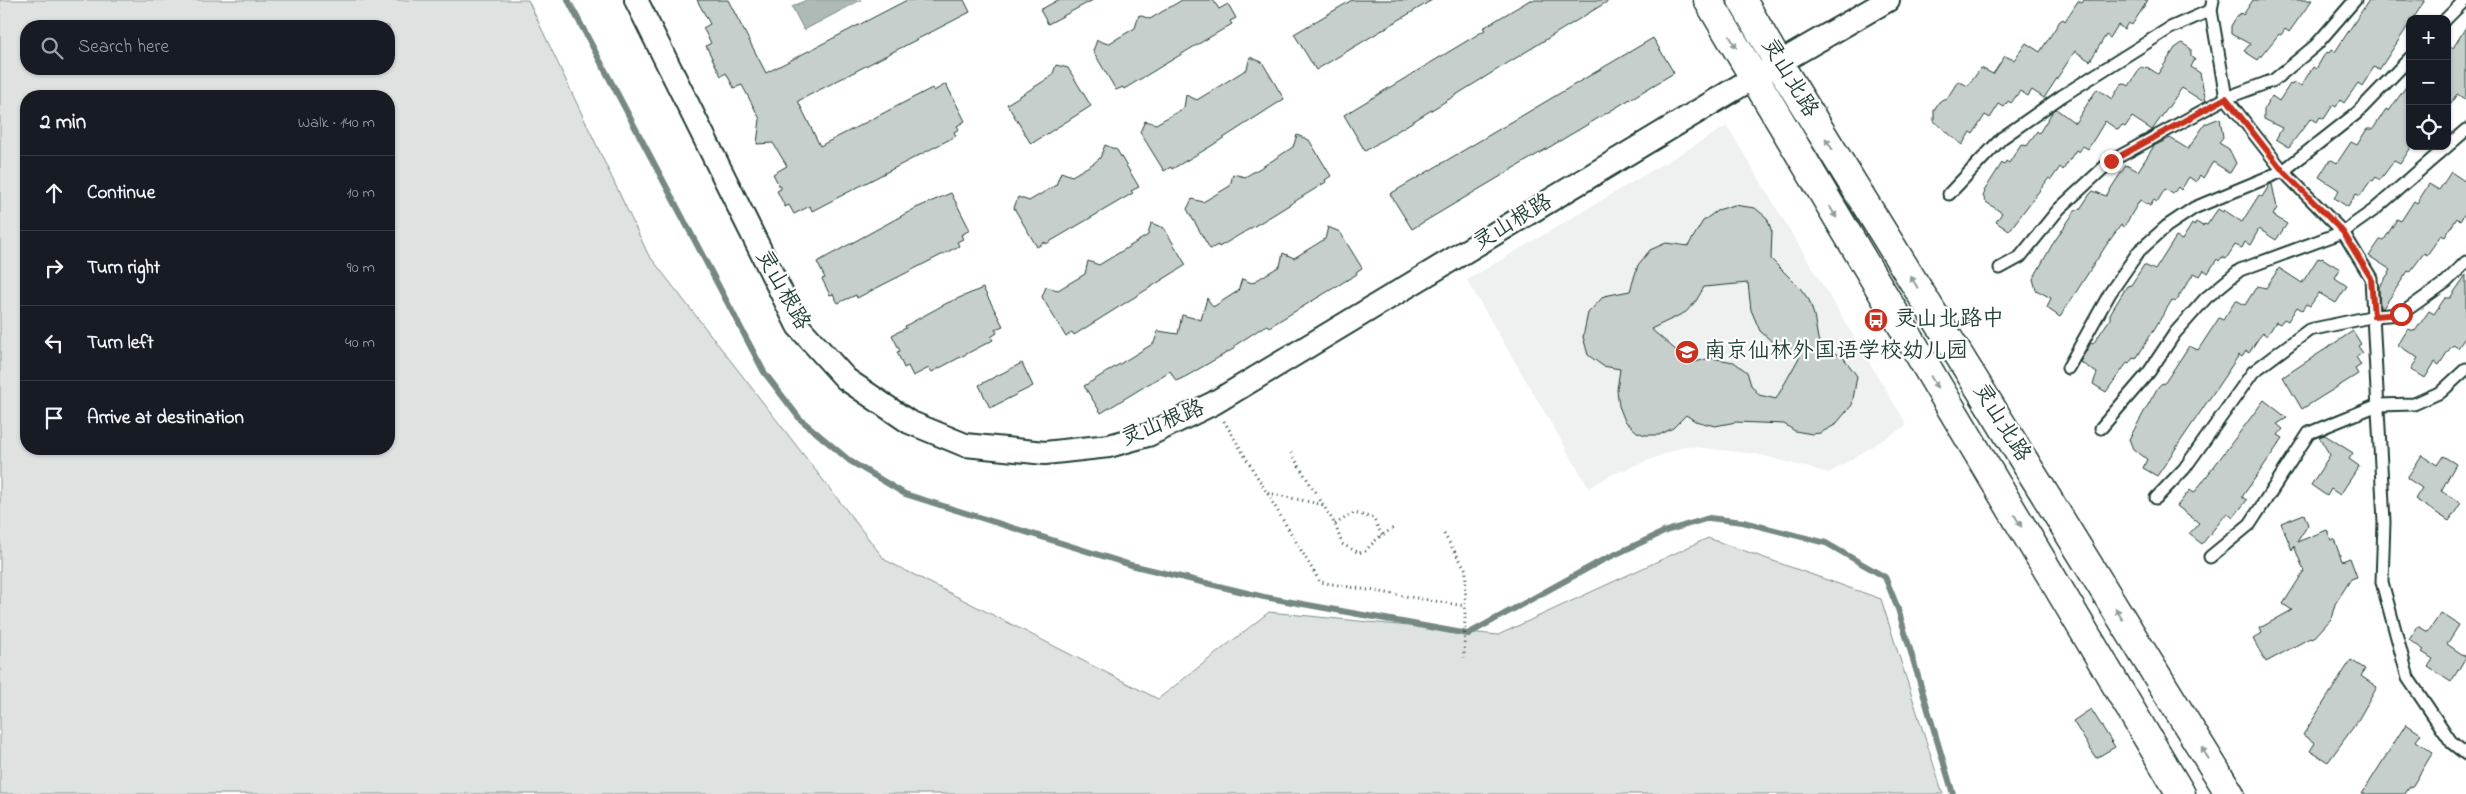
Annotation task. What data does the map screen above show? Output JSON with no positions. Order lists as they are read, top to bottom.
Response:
{
  "streets": {
    "main road": ["灵山北路"],
    "street": ["灵山根路"]
  },
  "crossings": [
    ["灵山北路", "灵山根路"]
  ],
  "places": {
    "bus stop": ["灵山北路中"],
    "school or university": ["南京仙林外国语学校幼儿园"]
  },
  "page": {
    "map_buttons": ["+", "−"],
    "search": "Search here",
    "heading": ["2 min", "Walk · 140 m"],
    "list": [
      ["Continue", "10 m"],
      ["Turn right", "90 m"],
      ["Turn left", "40 m"],
      "Arrive at destination"
    ]
  }
}
